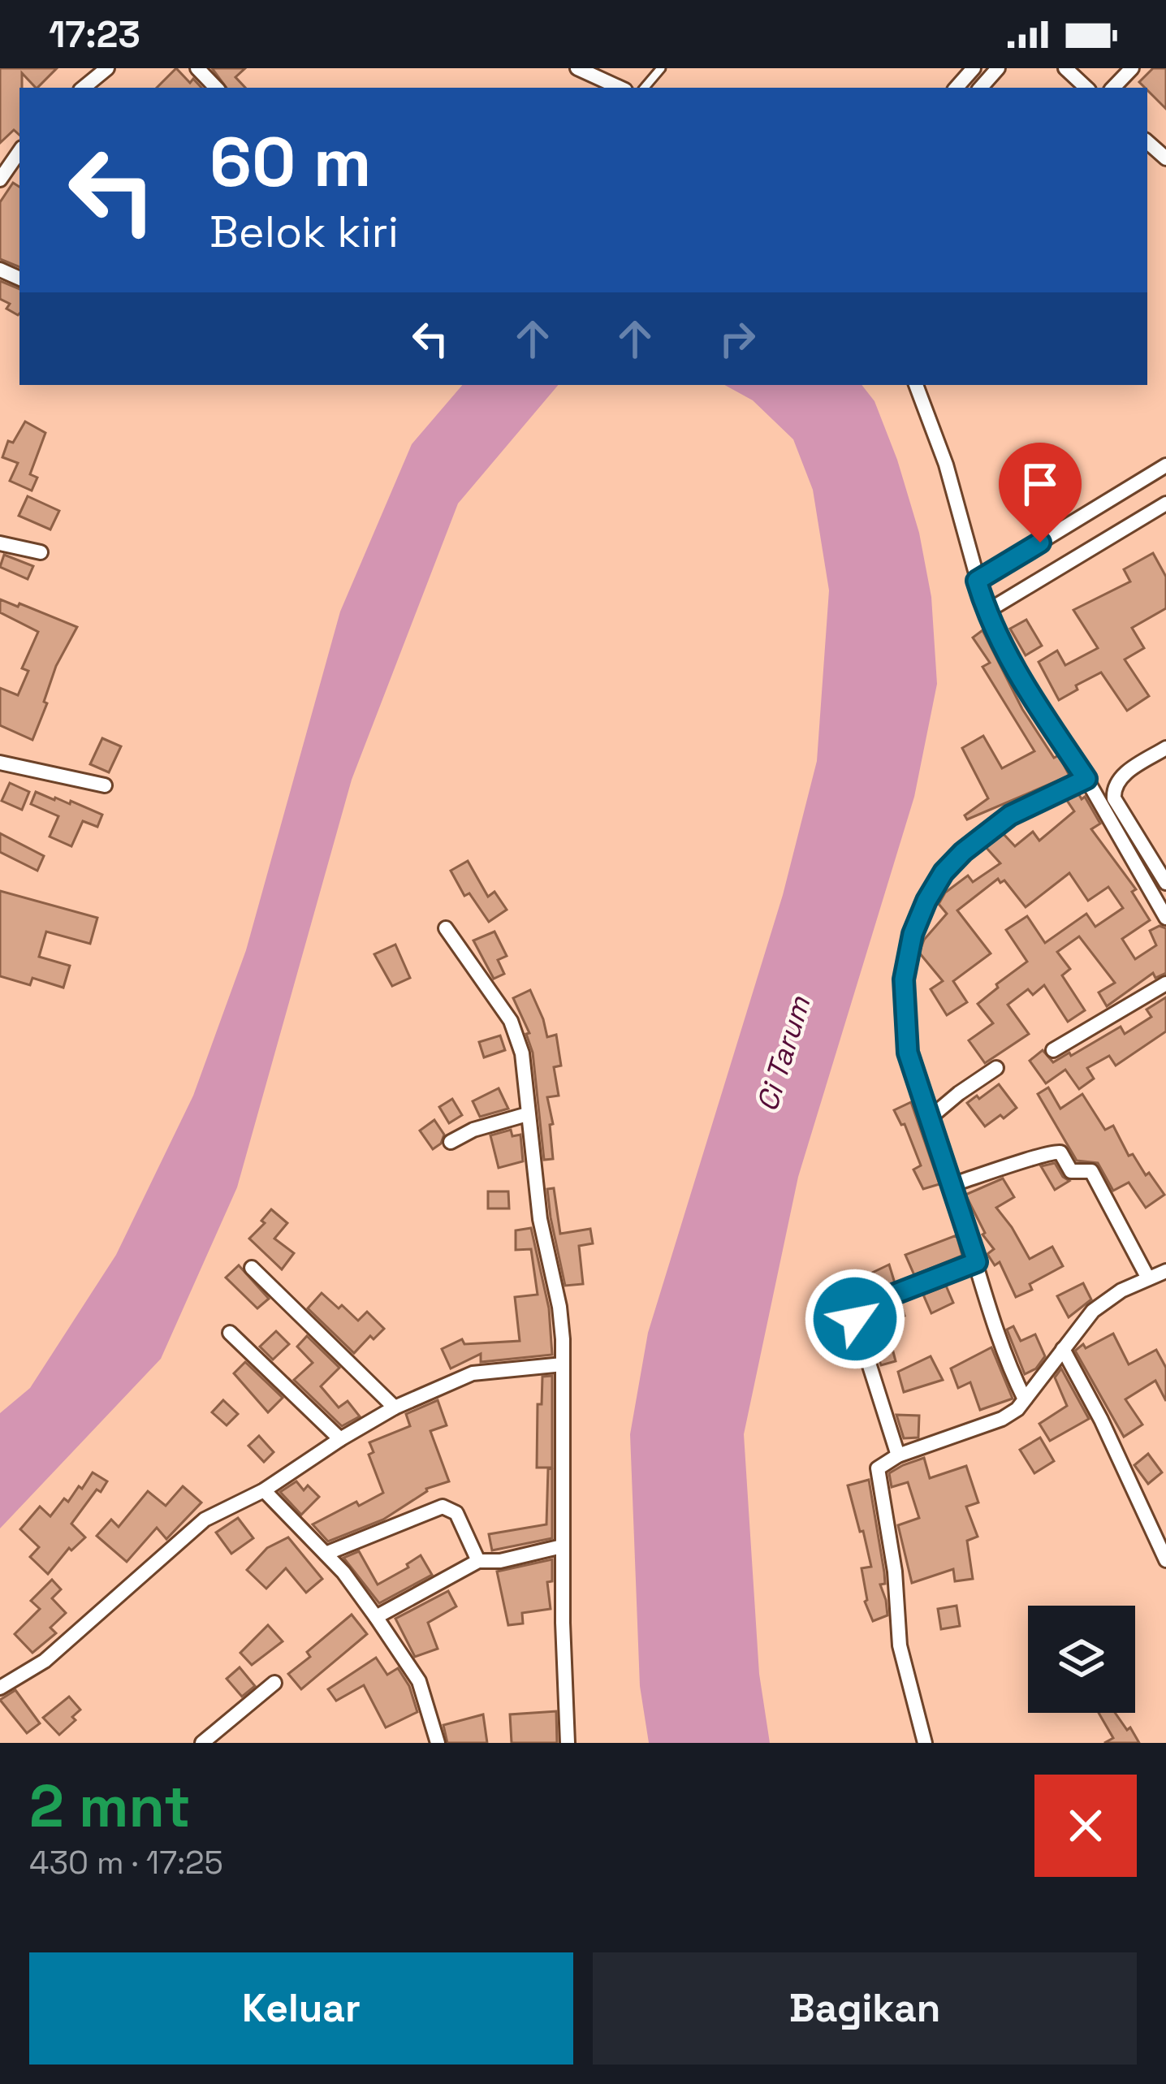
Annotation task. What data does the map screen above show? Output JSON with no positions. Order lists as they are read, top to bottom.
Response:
{
  "water": ["Ci Tarum"],
  "page": {
    "status": "17:23",
    "turn": ["60 m", "Belok kiri"],
    "heading": ["2 mnt", "430 m · 17:25"],
    "buttons": ["Keluar", "Bagikan"]
  }
}
